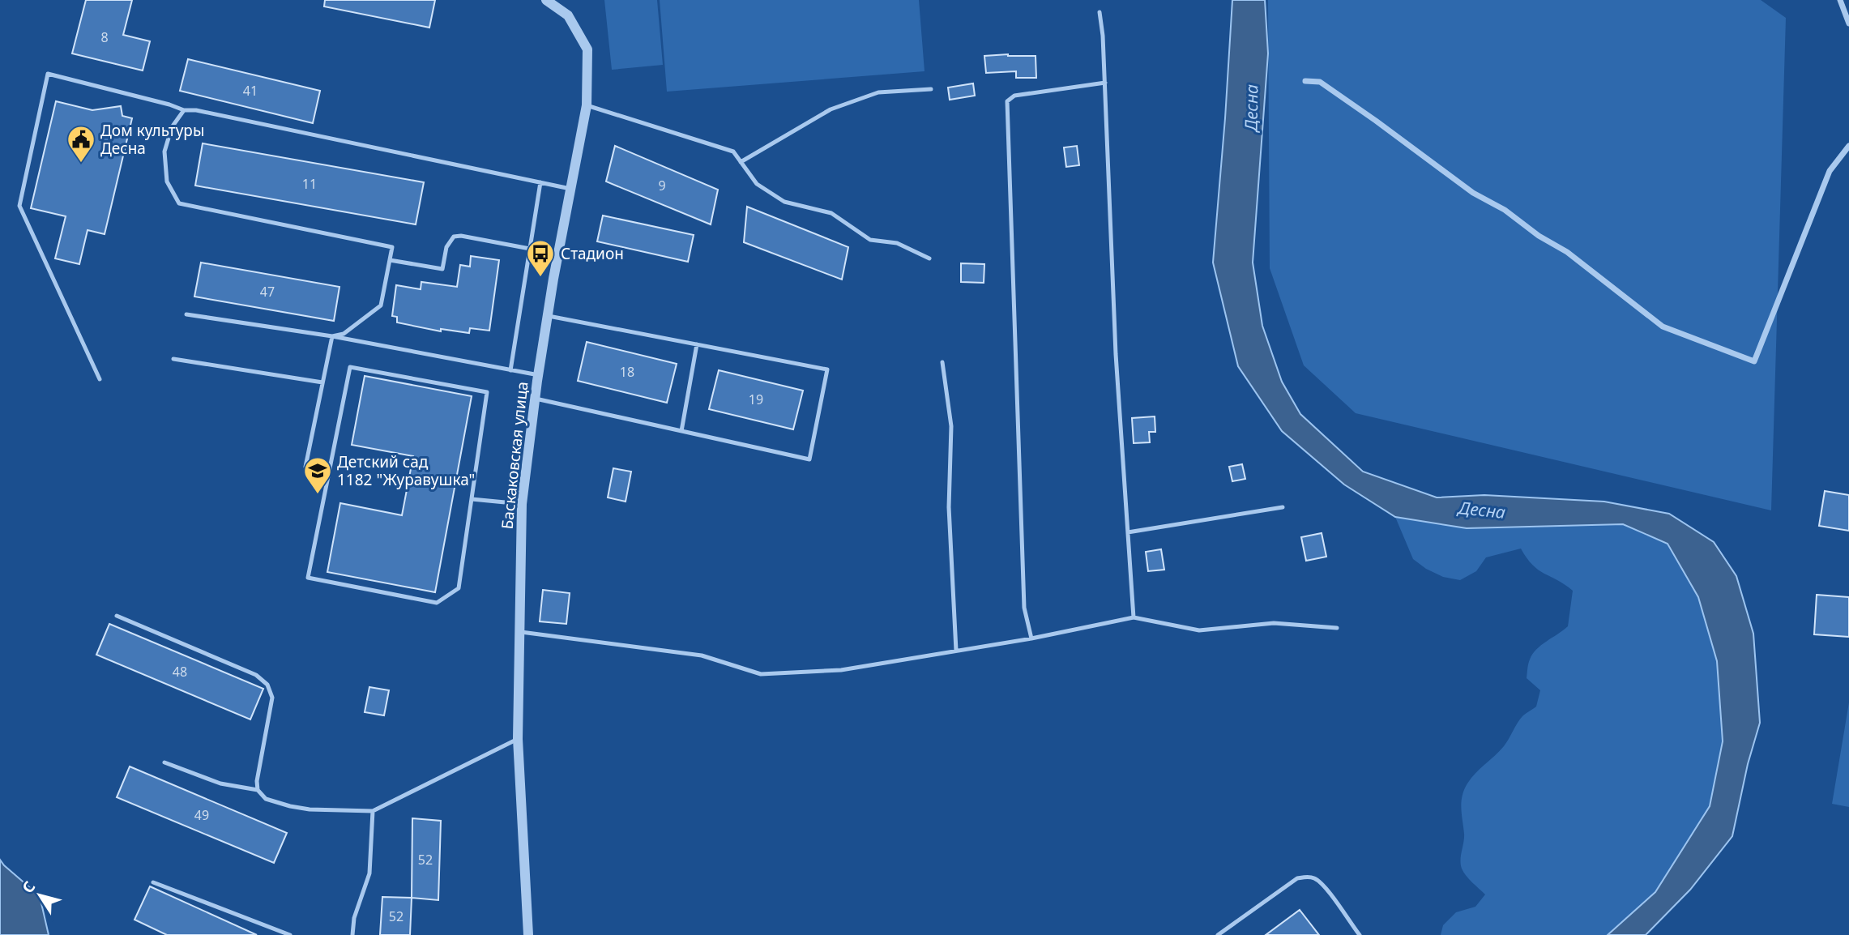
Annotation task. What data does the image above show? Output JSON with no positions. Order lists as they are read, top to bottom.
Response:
{
  "streets": {
    "street": ["Баскаковская улица"]
  },
  "water": ["Десна"],
  "places": {
    "public building": ["Дом культуры Десна"],
    "bus stop": ["Стадион"],
    "school or university": ["Детский сад 1182 \"Журавушка\""]
  },
  "house_numbers": [
    "8",
    "41",
    "11",
    "9",
    "47",
    "18",
    "19",
    "48",
    "49",
    "52",
    "52"
  ],
  "north": "top left"
}
